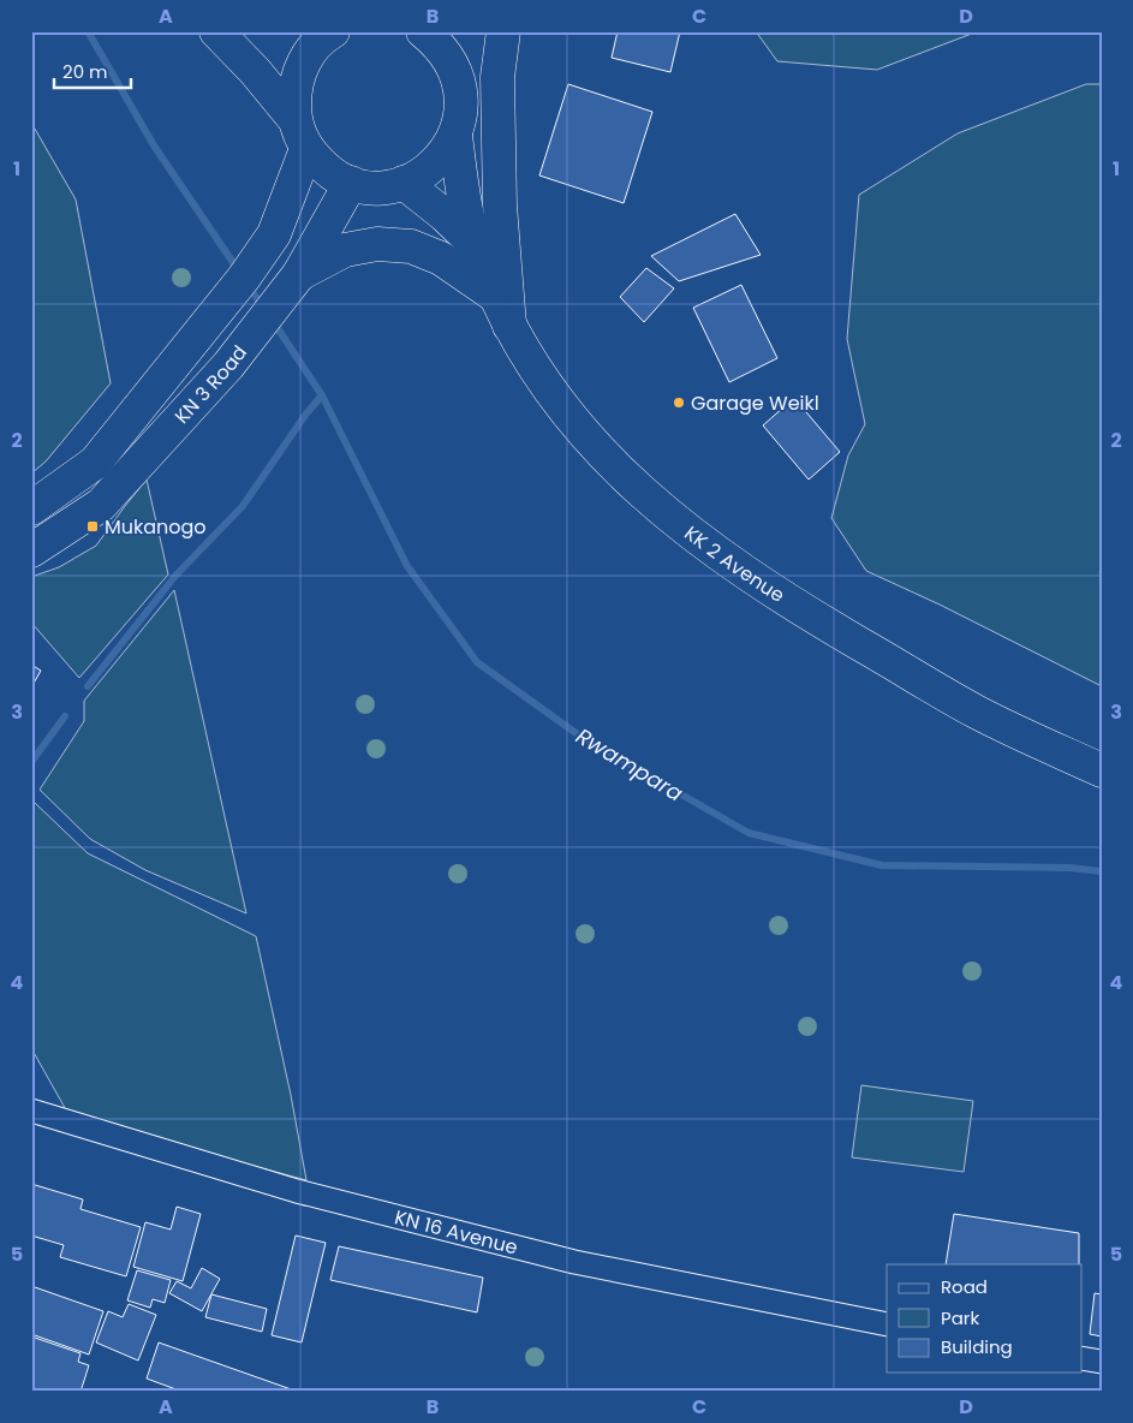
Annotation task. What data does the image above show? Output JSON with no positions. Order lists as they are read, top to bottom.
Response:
{
  "streets": {
    "main road": ["KN 3 Road", "KK 2 Avenue"],
    "street": ["KN 16 Avenue"]
  },
  "water": ["Rwampara"],
  "places": {
    "other": ["Garage Weikl"],
    "transit": ["Mukanogo"]
  },
  "legend": ["Road", "Park", "Building"],
  "scale_bar": "20 m",
  "grid": {
    "columns": [
      "A",
      "B",
      "C",
      "D"
    ],
    "rows": [
      "1",
      "2",
      "3",
      "4",
      "5"
    ]
  }
}
